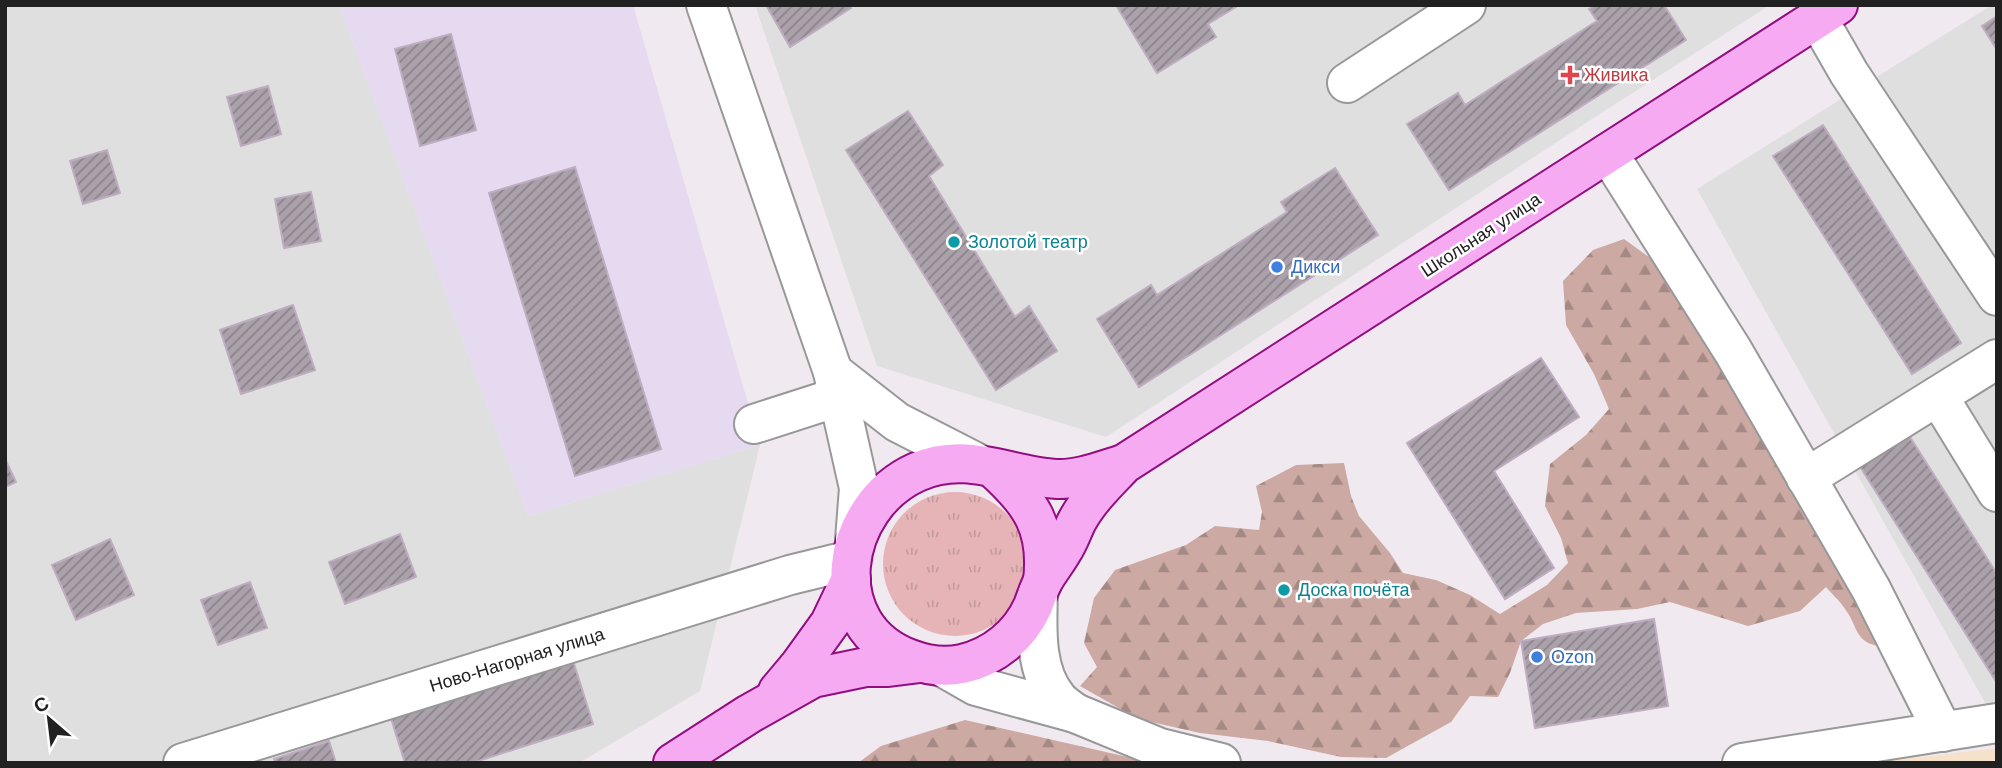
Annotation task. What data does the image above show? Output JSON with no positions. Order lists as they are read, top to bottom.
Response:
{
  "streets": {
    "main road": ["Школьная улица"],
    "street": ["Ново-Нагорная улица"]
  },
  "places": {
    "health": ["Живика"],
    "other": [
      "Золотой театр",
      "Дикси",
      "Доска почёта",
      "Ozon"
    ]
  },
  "north": "top left"
}
